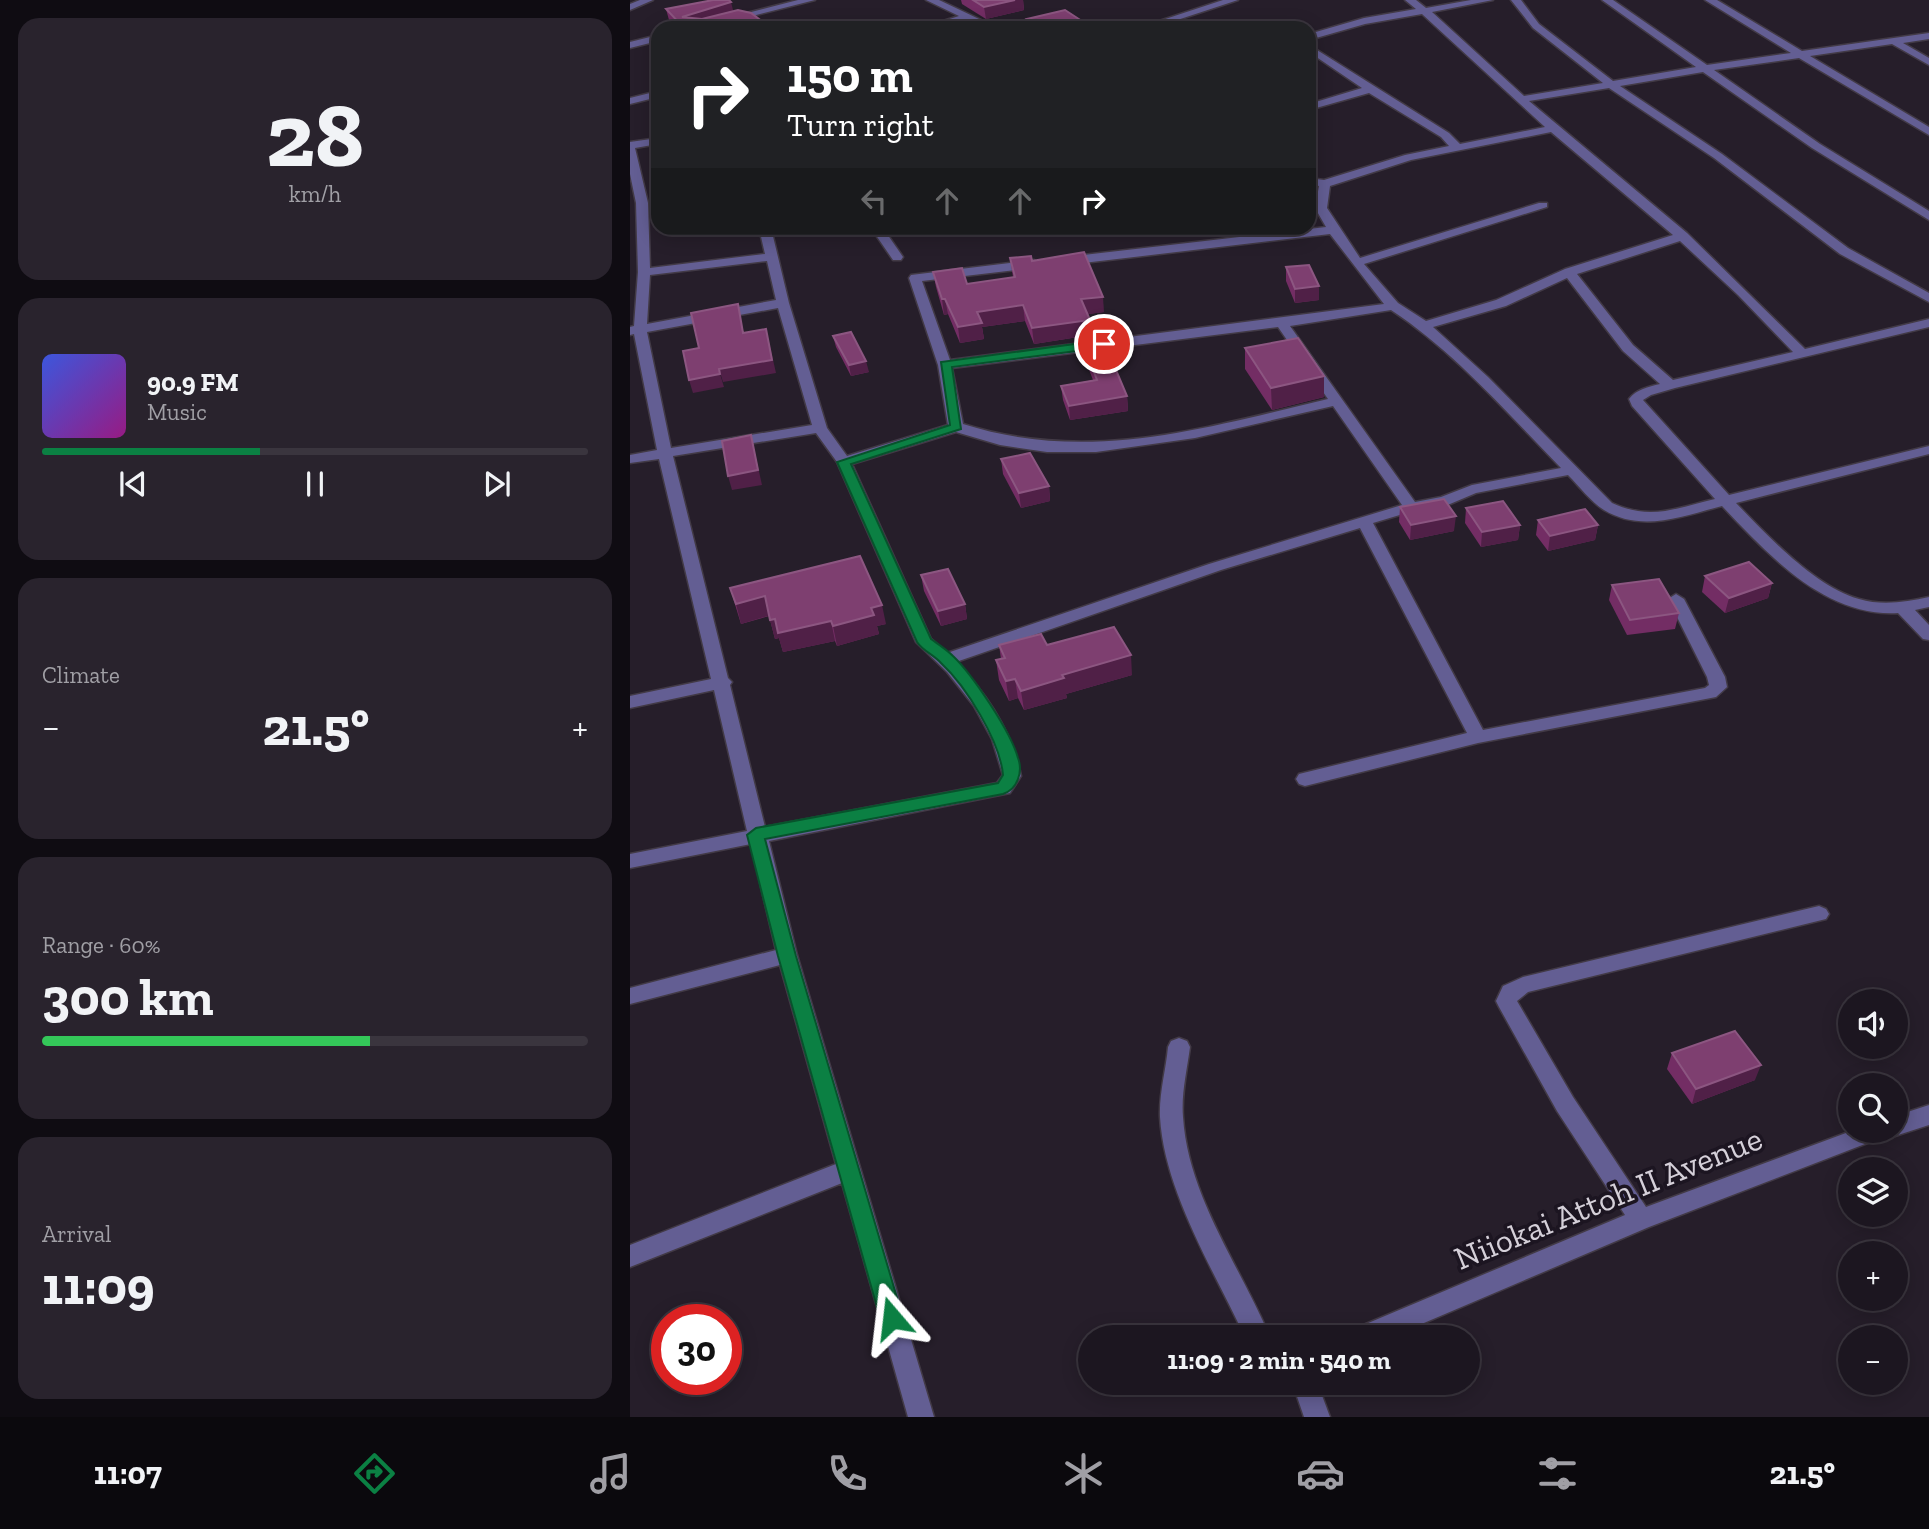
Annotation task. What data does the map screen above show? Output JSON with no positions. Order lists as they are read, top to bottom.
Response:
{
  "streets": {
    "street": ["Niiokai Attoh II Avenue"]
  },
  "page": {
    "tile": [
      ["28", "km/h"],
      "Climate",
      ["Range · 60%", "300 km"],
      ["Arrival", "11:09"]
    ],
    "turn": ["150 m", "Turn right"],
    "song": ["90.9 FM", "Music"],
    "heat": ["−", "21.5°", "+"],
    "map_buttons": ["+", "−"],
    "limit": "30",
    "trip": "11:09 · 2 min · 540 m",
    "tabs": ["11:07", "21.5°"]
  }
}
